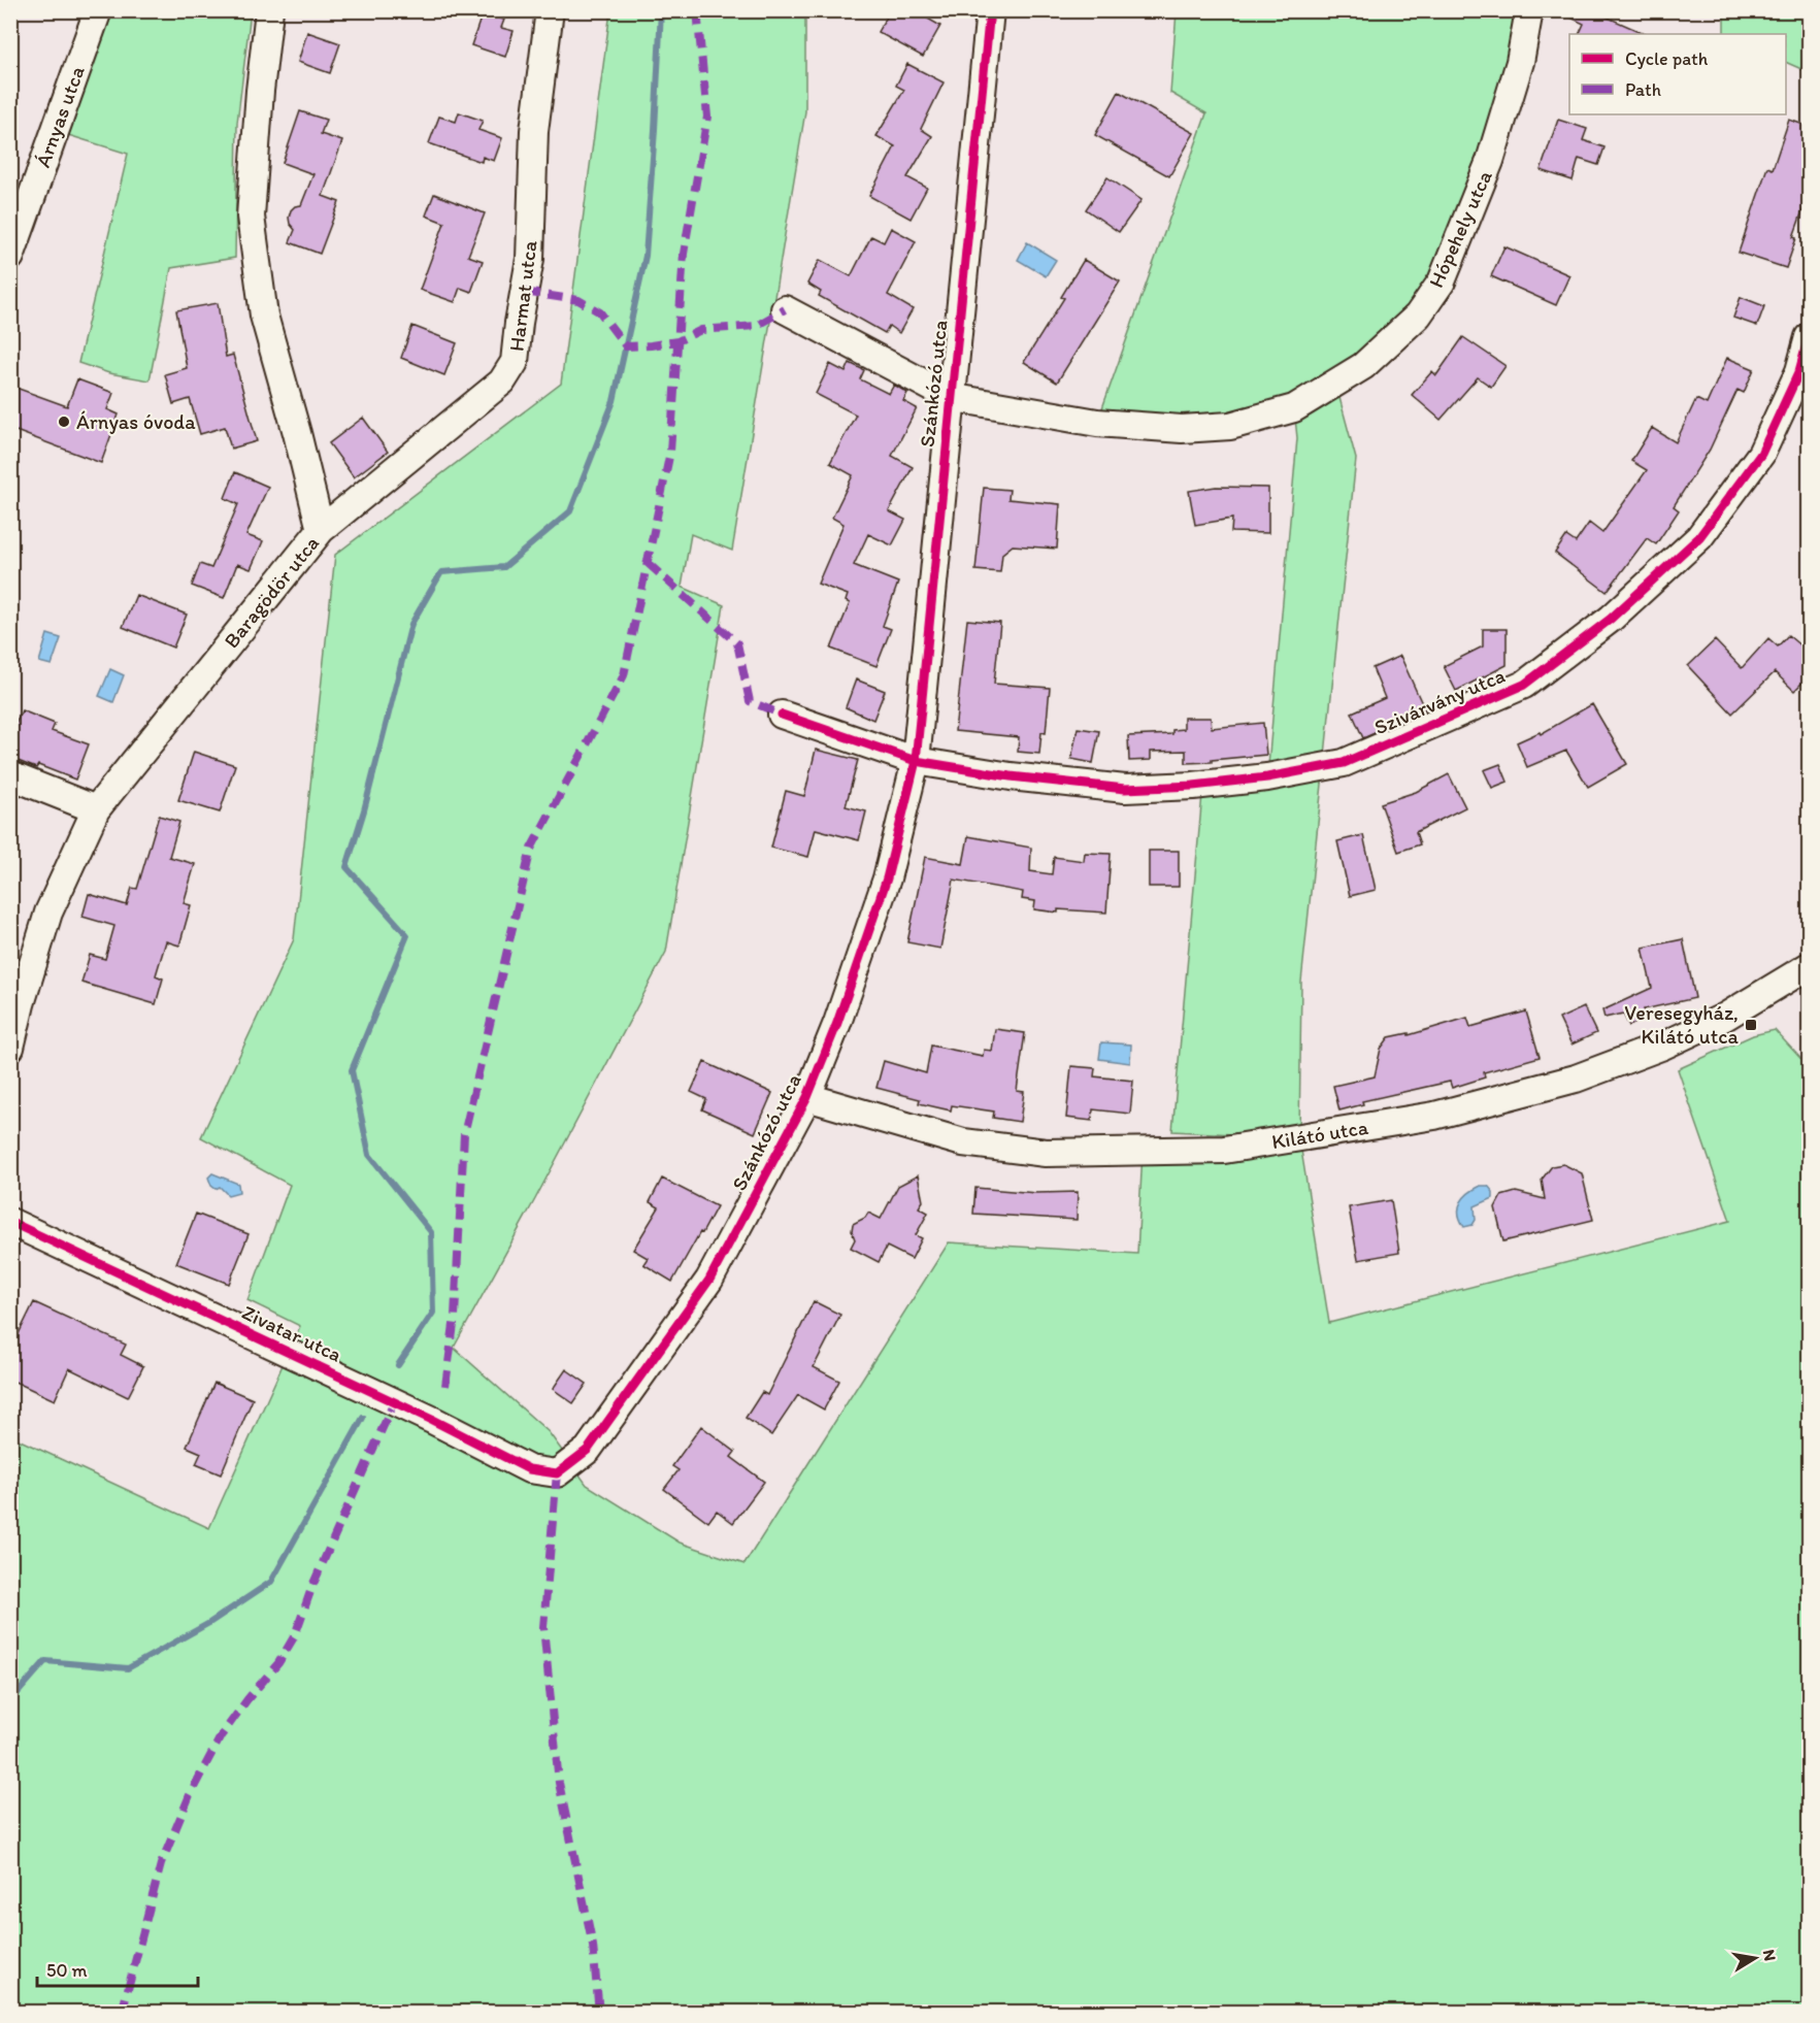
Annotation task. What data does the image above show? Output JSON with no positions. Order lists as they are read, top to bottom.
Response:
{
  "streets": {
    "street": [
      "Árnyas utca",
      "Hópehely utca",
      "Harmat utca",
      "Szánkózó utca",
      "Baragödör utca",
      "Szivárvány utca",
      "Kilátó utca",
      "Zivatar utca"
    ]
  },
  "crossings": [
    ["Hópehely utca", "Szánkózó utca"],
    ["Harmat utca", "Baragödör utca"],
    ["Szánkózó utca", "Szivárvány utca"],
    ["Szánkózó utca", "Kilátó utca"],
    ["Szánkózó utca", "Zivatar utca"]
  ],
  "places": {
    "other": ["Árnyas óvoda"],
    "transit": ["Veresegyház, Kilátó utca"]
  },
  "legend": ["Cycle path", "Path"],
  "scale_bar": "50 m",
  "north": "right"
}
